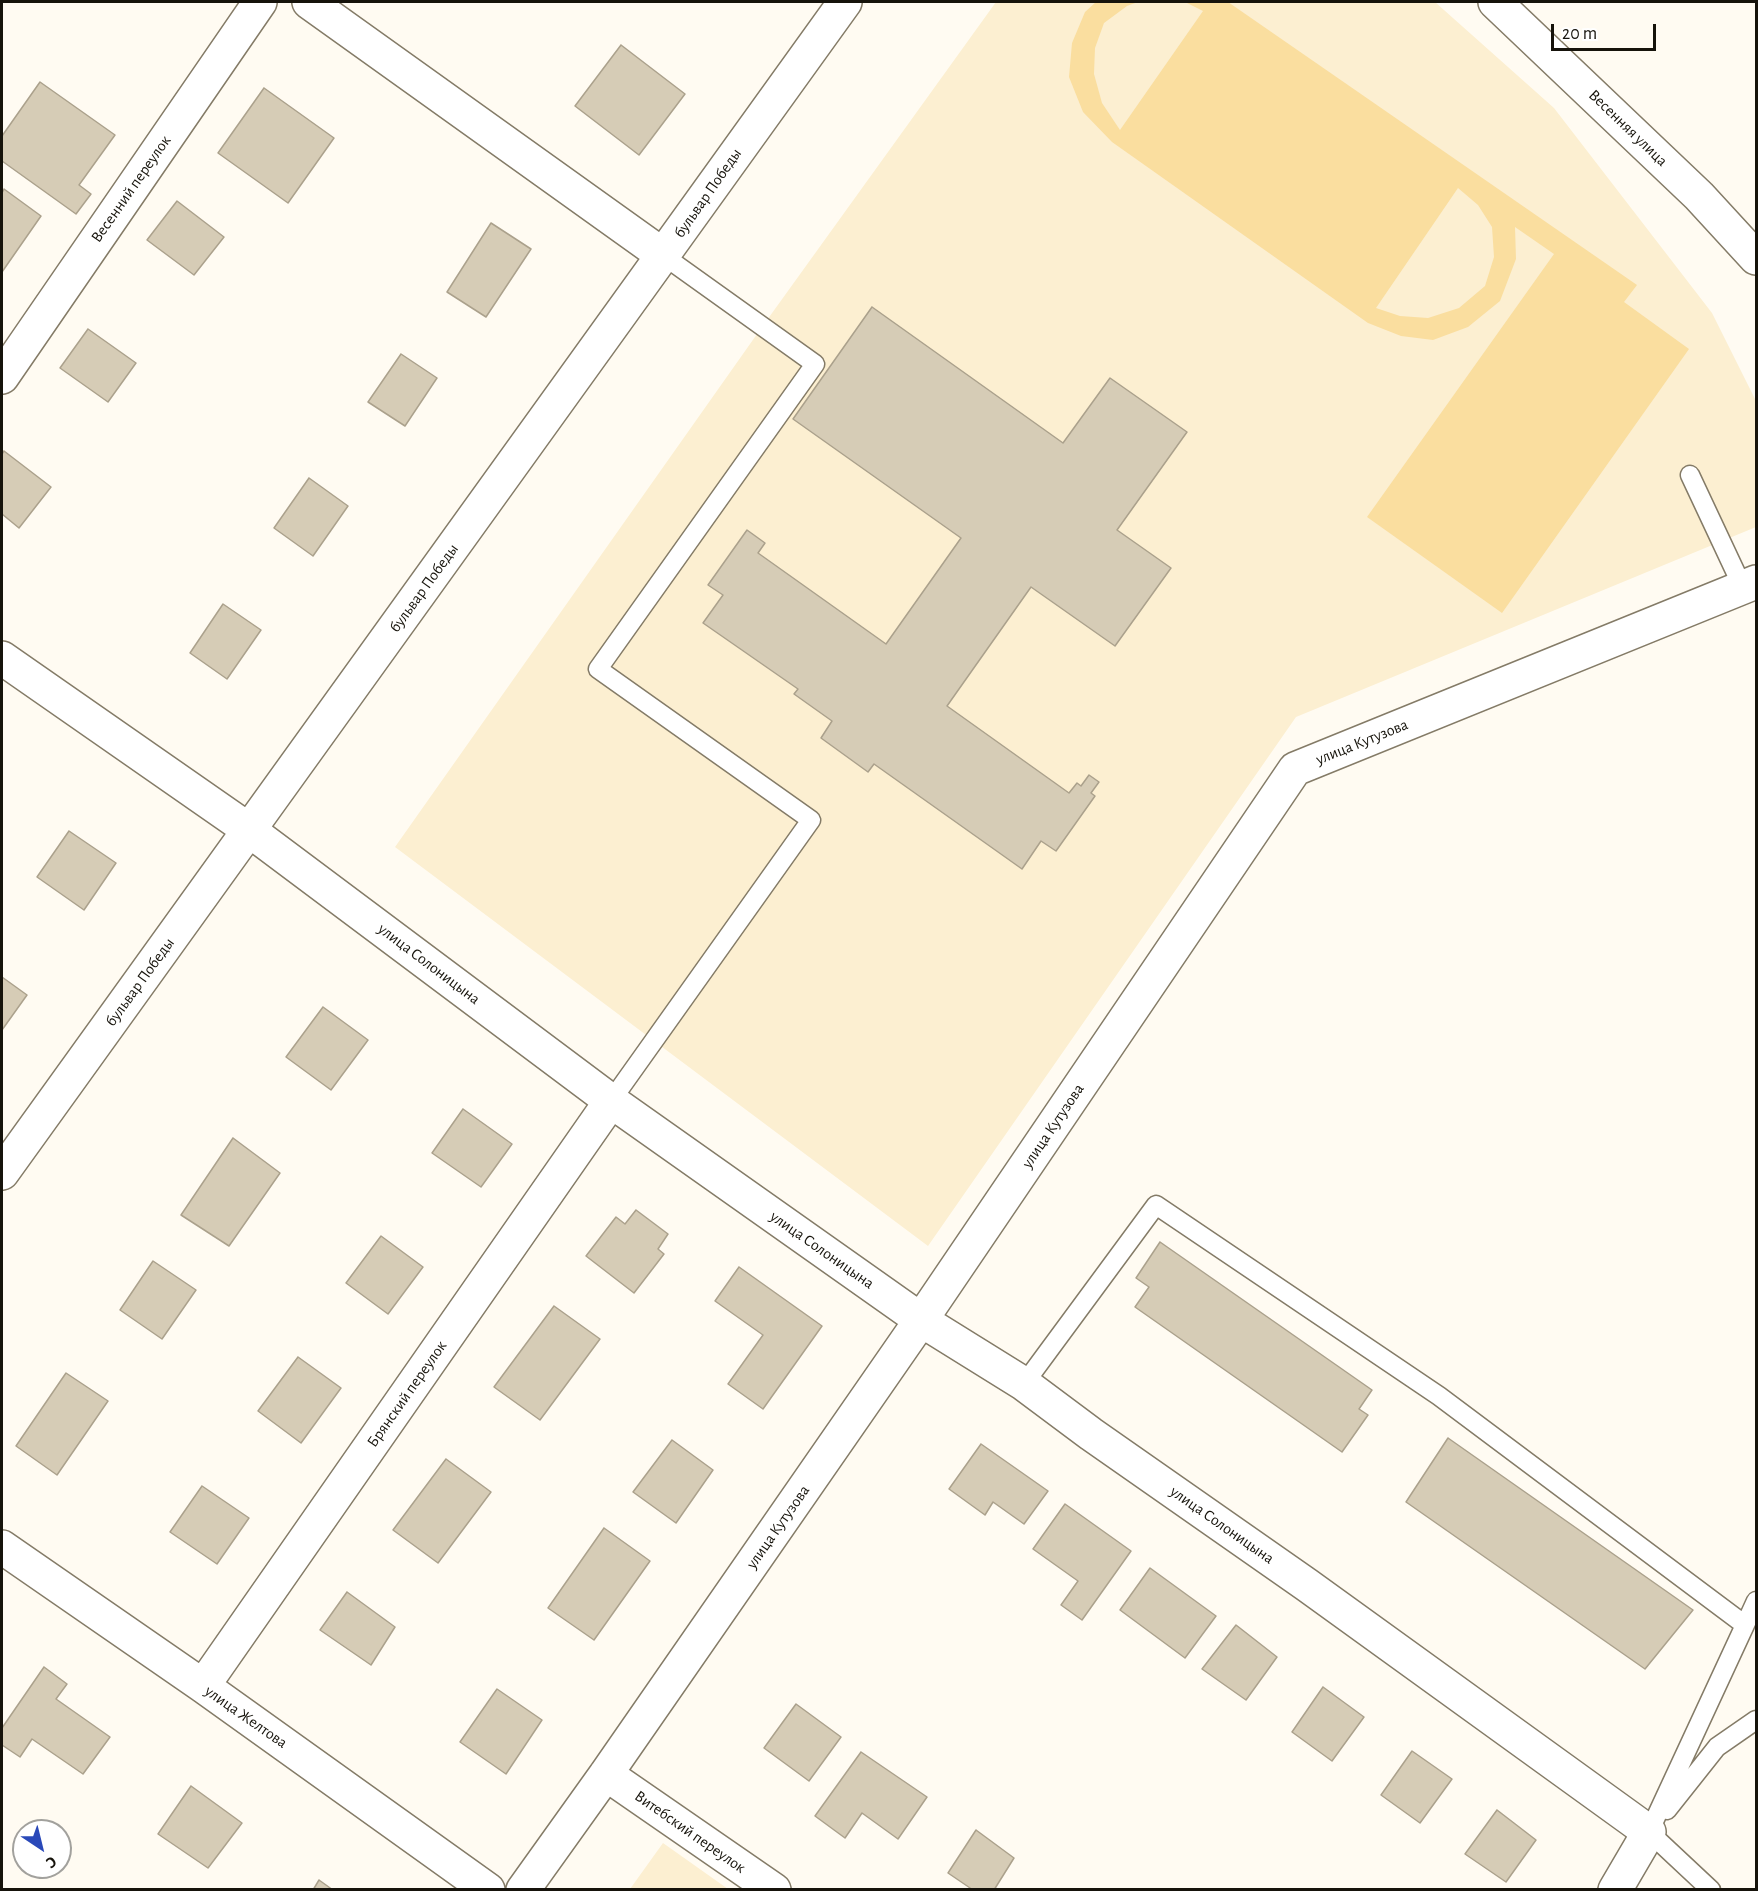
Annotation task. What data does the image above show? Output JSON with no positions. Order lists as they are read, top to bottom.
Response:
{
  "streets": {
    "street": [
      "Весенняя улица",
      "Весенний переулок",
      "бульвар Победы",
      "улица Кутузова",
      "улица Солоницына",
      "Брянский переулок",
      "улица Желтова",
      "Витебский переулок"
    ]
  },
  "crossings": [
    ["бульвар Победы", "улица Солоницына"],
    ["улица Кутузова", "улица Солоницына"],
    ["улица Кутузова", "Витебский переулок"],
    ["улица Солоницына", "Брянский переулок"],
    ["Брянский переулок", "улица Желтова"]
  ],
  "scale_bar": "20 m",
  "north": "bottom right"
}
